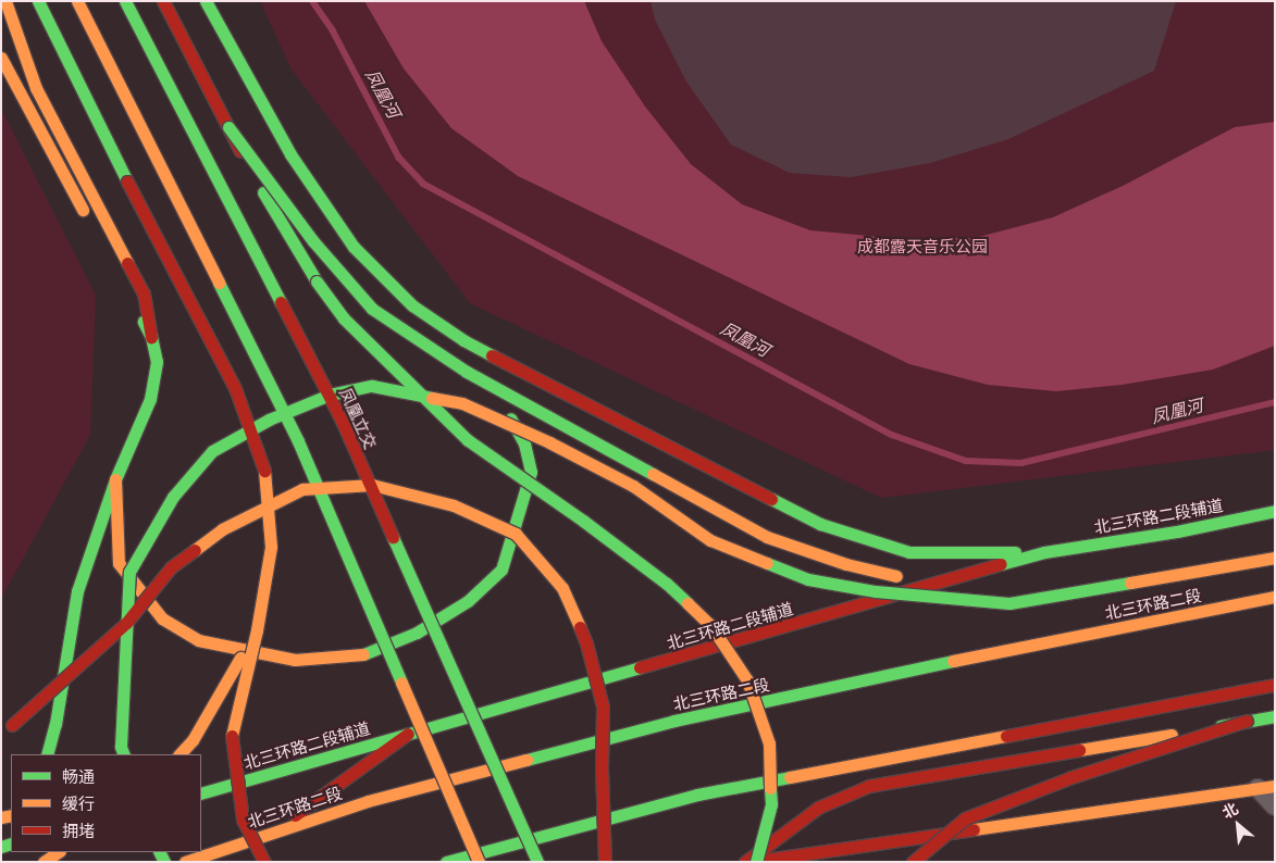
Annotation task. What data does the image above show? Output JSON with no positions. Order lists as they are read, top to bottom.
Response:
{
  "streets": {
    "main road": ["凤凰立交", "北三环路二段辅道", "北三环路二段"]
  },
  "water": ["凤凰河"],
  "parks": ["成都露天音乐公园"],
  "legend": ["畅通", "缓行", "拥堵"],
  "north": "top left"
}
